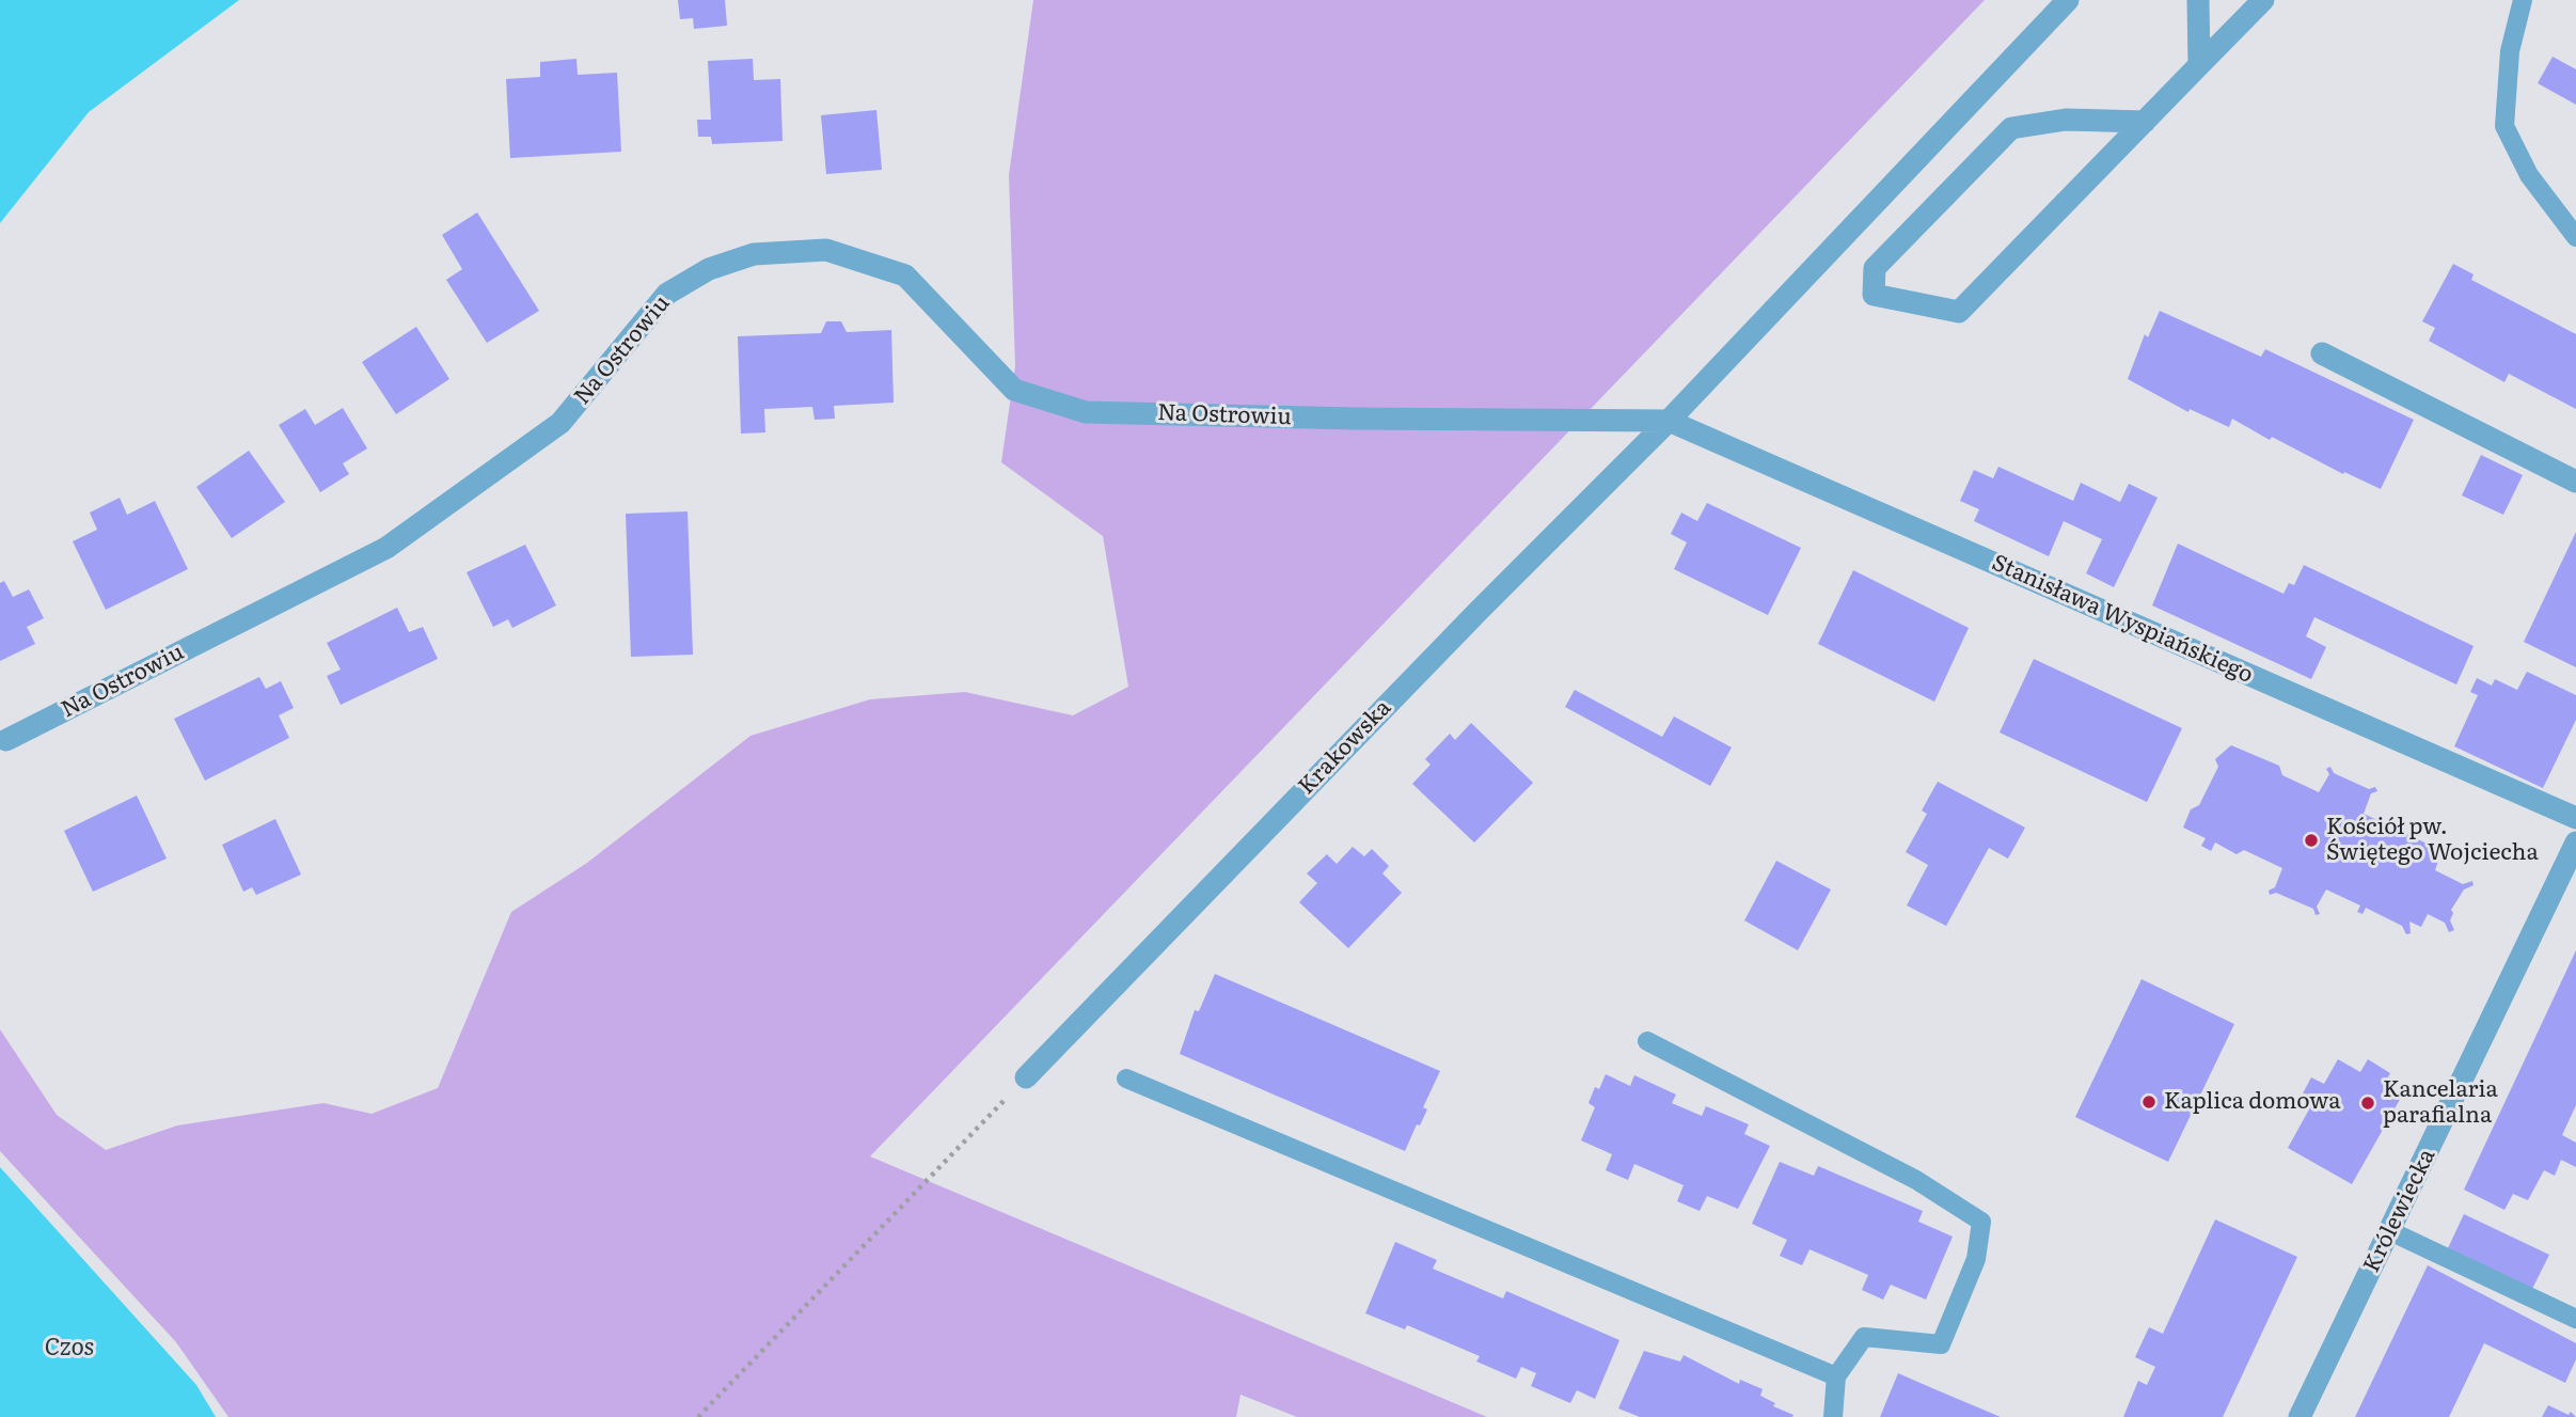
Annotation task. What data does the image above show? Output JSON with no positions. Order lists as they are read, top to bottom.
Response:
{
  "streets": {
    "street": [
      "Na Ostrowiu",
      "Stanisława Wyspiańskiego",
      "Krakowska",
      "Królewiecka"
    ]
  },
  "crossings": [
    ["Na Ostrowiu", "Stanisława Wyspiańskiego"],
    ["Na Ostrowiu", "Krakowska"],
    ["Stanisława Wyspiańskiego", "Krakowska"]
  ],
  "water": ["Czos"],
  "places": ["Kościół pw. Świętego Wojciecha", "Kaplica domowa", "Kancelaria parafialna"]
}
